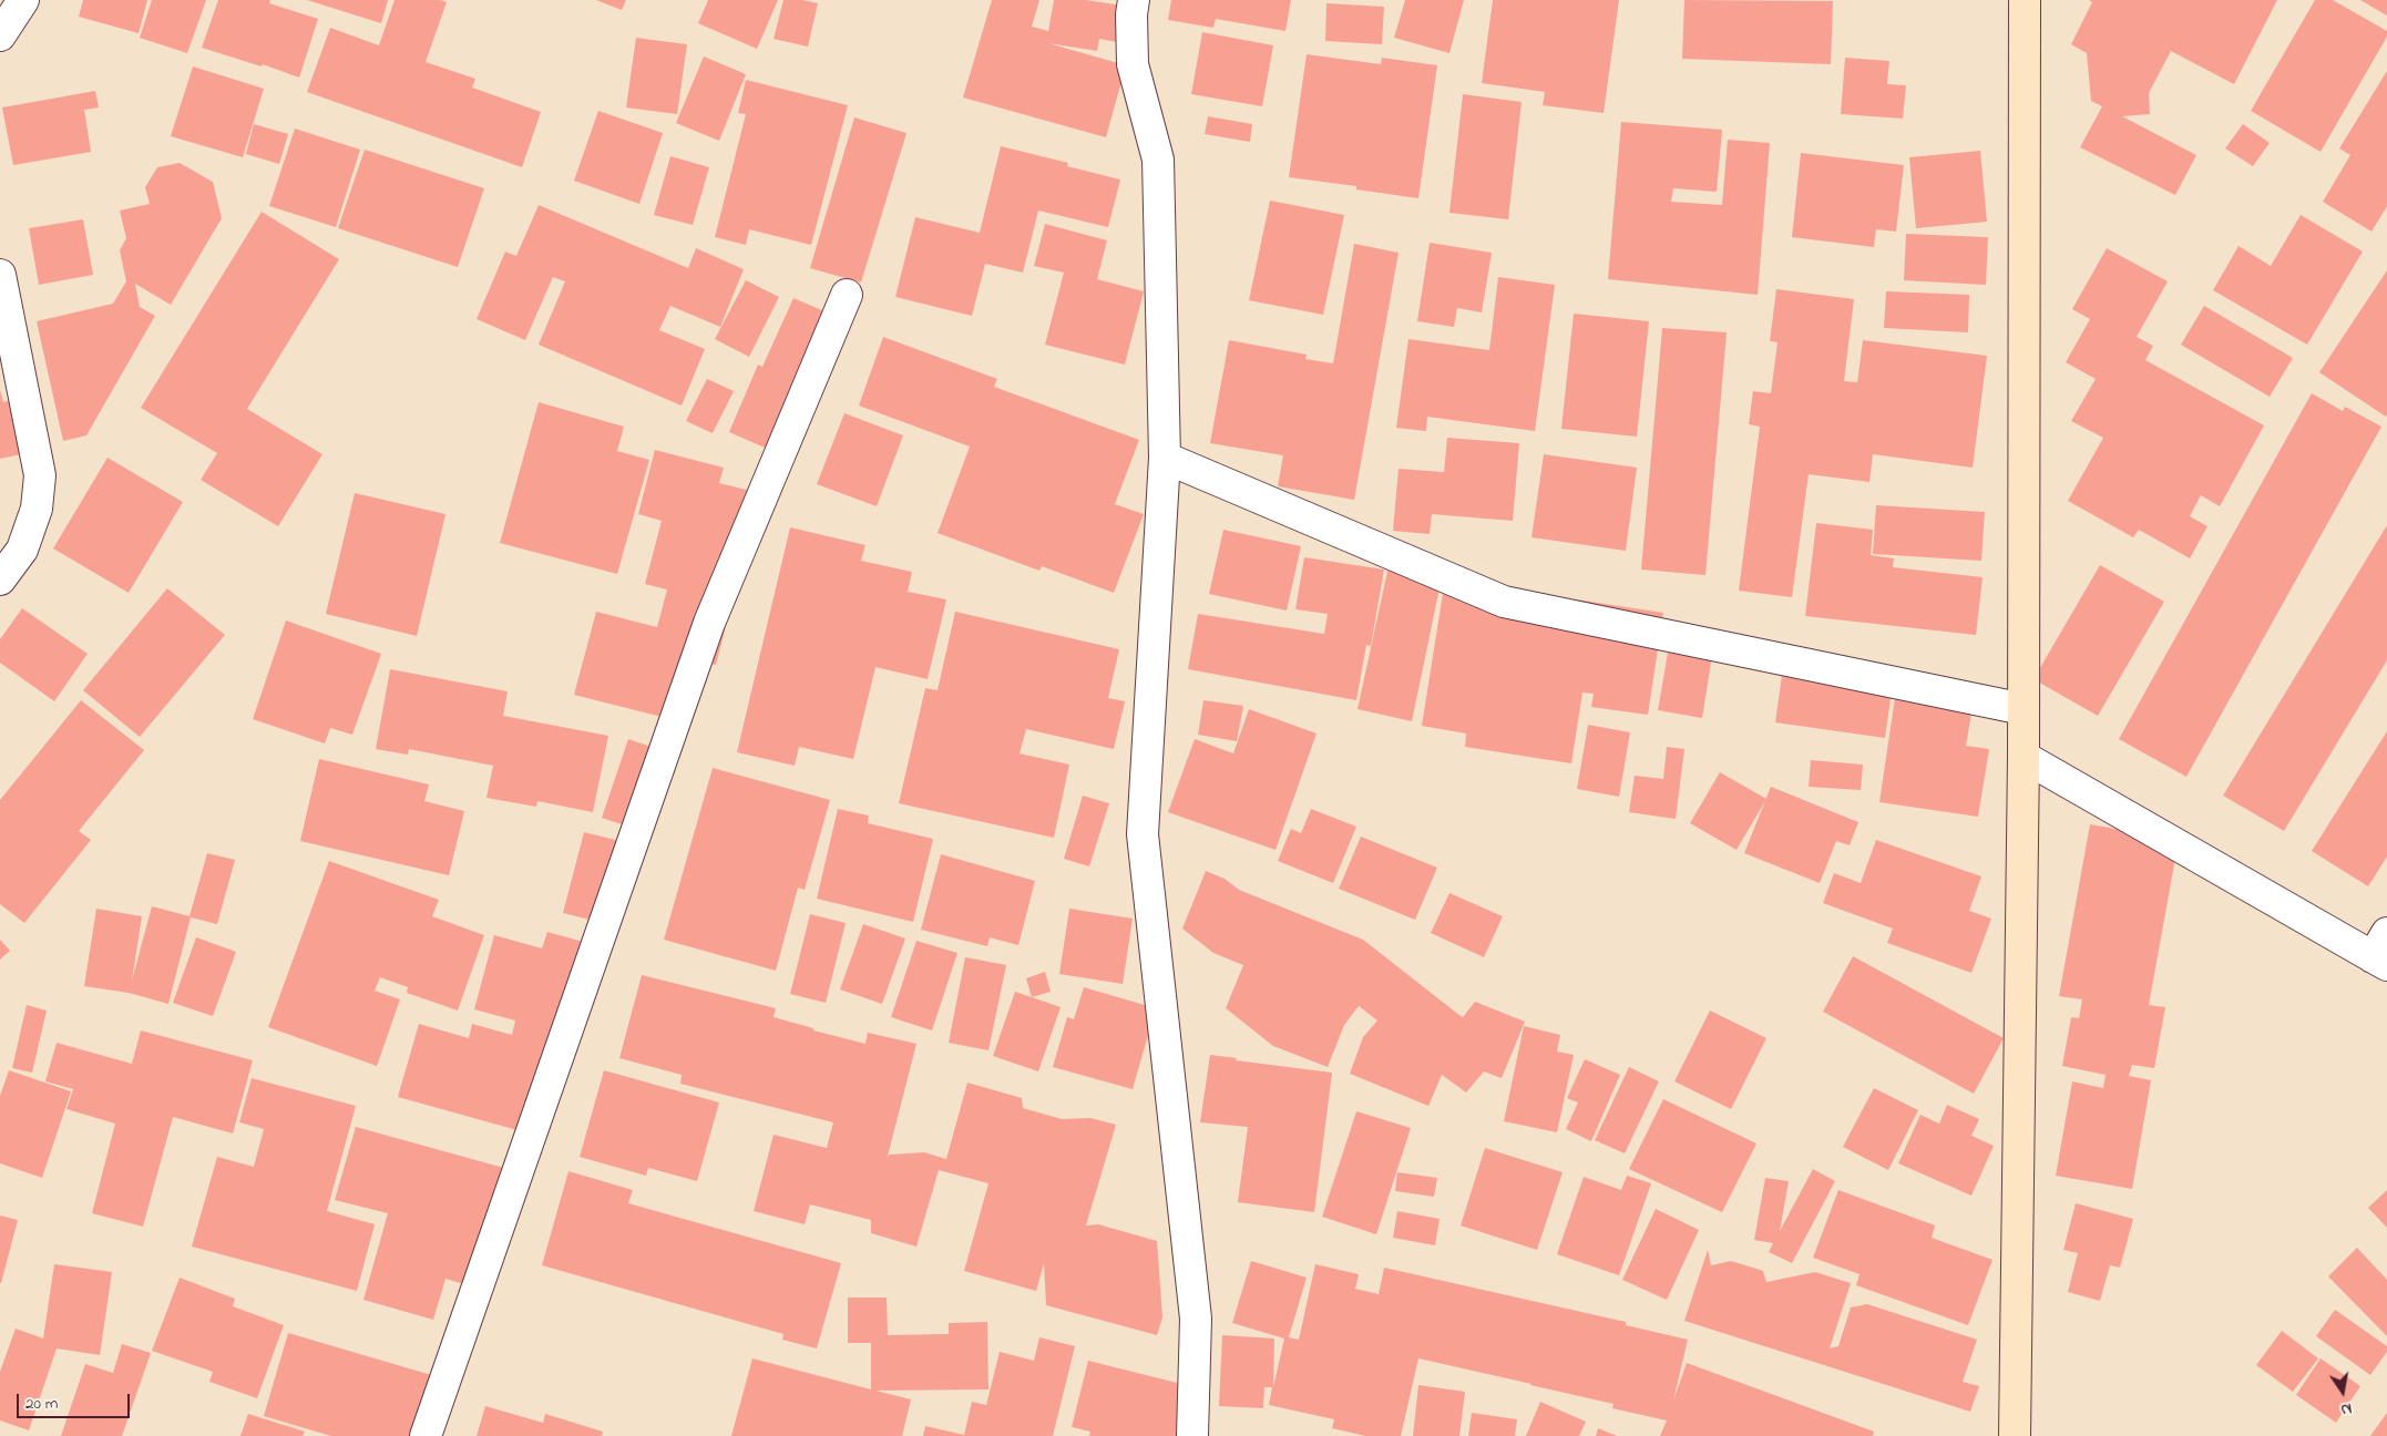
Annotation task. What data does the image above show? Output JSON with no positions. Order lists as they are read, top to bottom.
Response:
{
  "scale_bar": "20 m",
  "north": "bottom"
}
